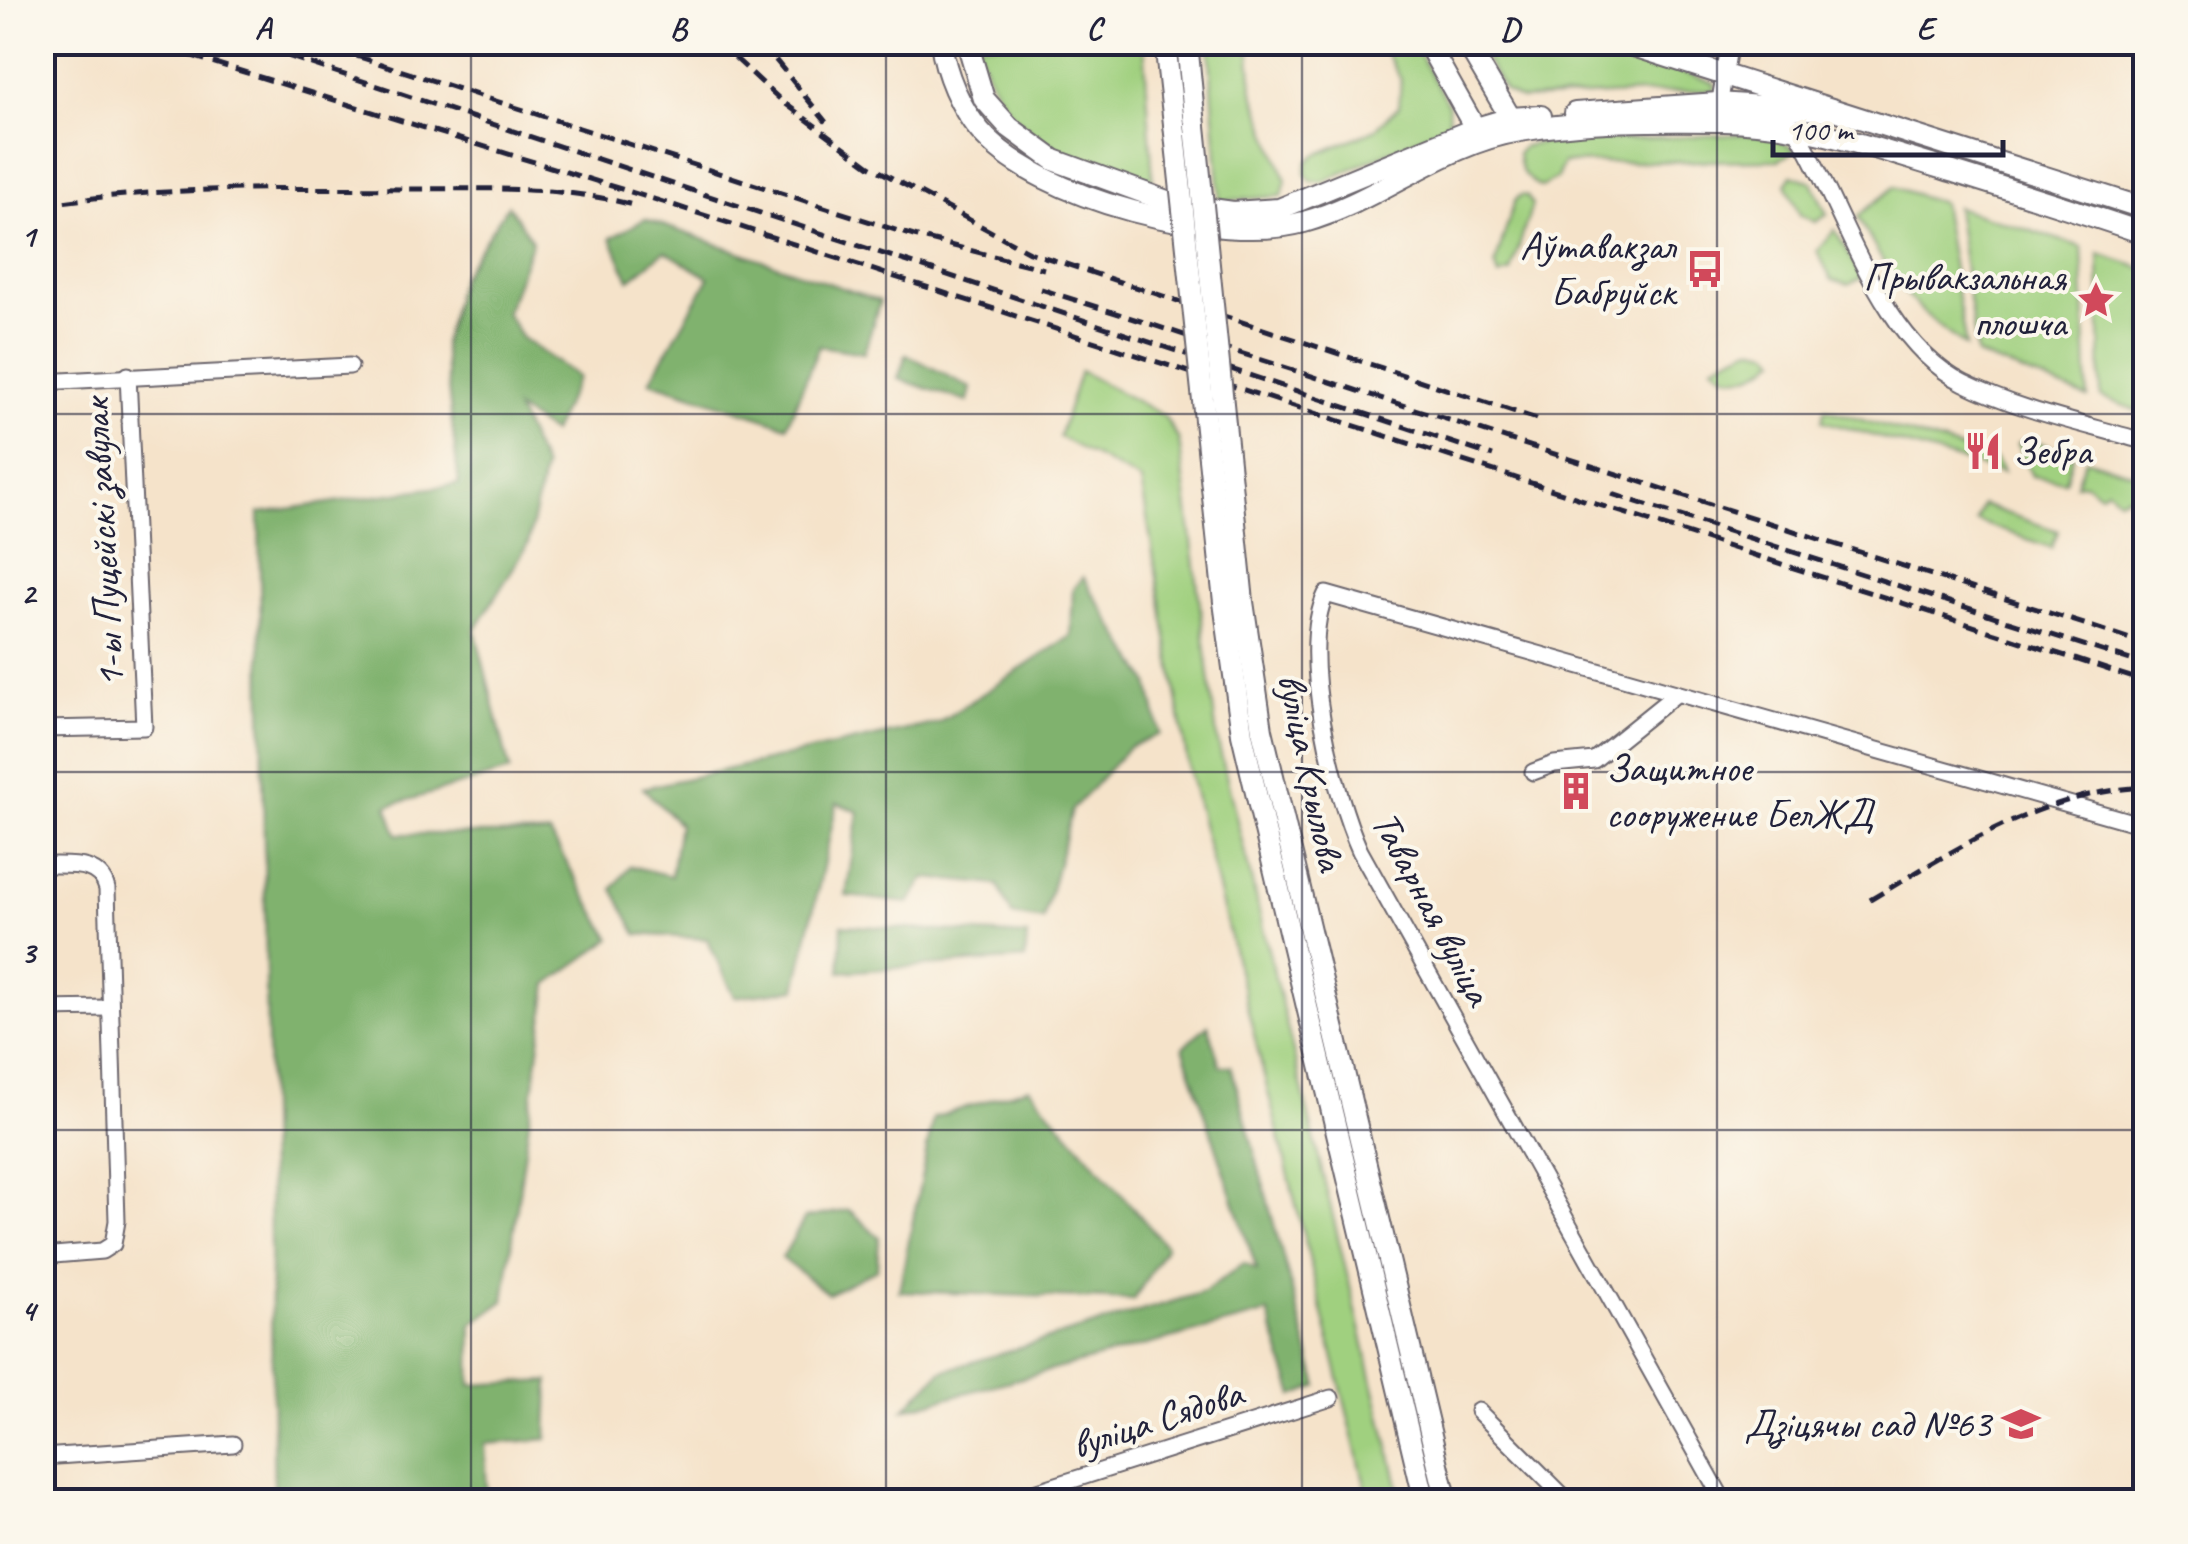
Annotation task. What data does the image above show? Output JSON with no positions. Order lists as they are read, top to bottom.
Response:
{
  "streets": {
    "main road": ["вуліца Крылова"],
    "street": ["1-ы Пуцейскі завулак", "Таварная вуліца", "вуліца Сядова"]
  },
  "places": {
    "bus stop": ["Аўтавакзал Бабруйск"],
    "place": ["Прывакзальная плошча"],
    "restaurant": ["Зебра"],
    "building": ["Защитное сооружение БелЖД"],
    "school or university": ["Дзіцячы сад №63"]
  },
  "scale_bar": "100 m",
  "grid": {
    "columns": [
      "A",
      "B",
      "C",
      "D",
      "E"
    ],
    "rows": [
      "1",
      "2",
      "3",
      "4"
    ]
  }
}
